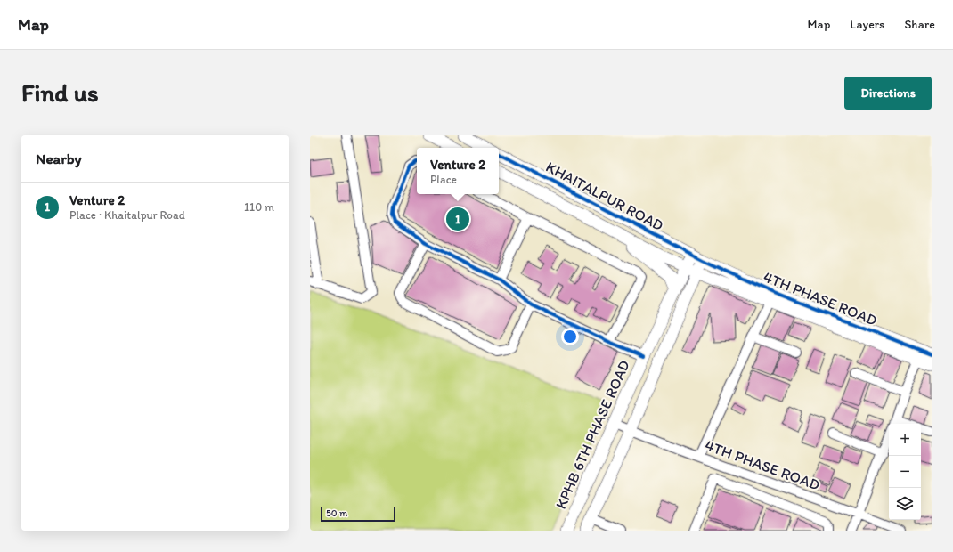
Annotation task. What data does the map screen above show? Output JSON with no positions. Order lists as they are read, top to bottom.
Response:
{
  "streets": {
    "street": ["KHAITALPUR ROAD", "4TH PHASE ROAD", "KPHB 6TH PHASE ROAD"]
  },
  "crossings": [
    ["KHAITALPUR ROAD", "4TH PHASE ROAD"],
    ["KHAITALPUR ROAD", "KPHB 6TH PHASE ROAD"],
    ["4TH PHASE ROAD", "KPHB 6TH PHASE ROAD"]
  ],
  "scale_bar": "50 m",
  "page": {
    "header": "Map",
    "nav": ["Map", "Layers", "Share"],
    "buttons": "Directions",
    "title": "Find us",
    "heading": "Nearby",
    "popup": ["Venture 2", "Place"],
    "list": [
      {
        "mark": "1",
        "name": "Venture 2",
        "note": "Place · Khaitalpur Road",
        "value": "110 m"
      }
    ],
    "pins": "1",
    "map_buttons": ["+", "−"],
    "scale": "50 m"
  }
}
